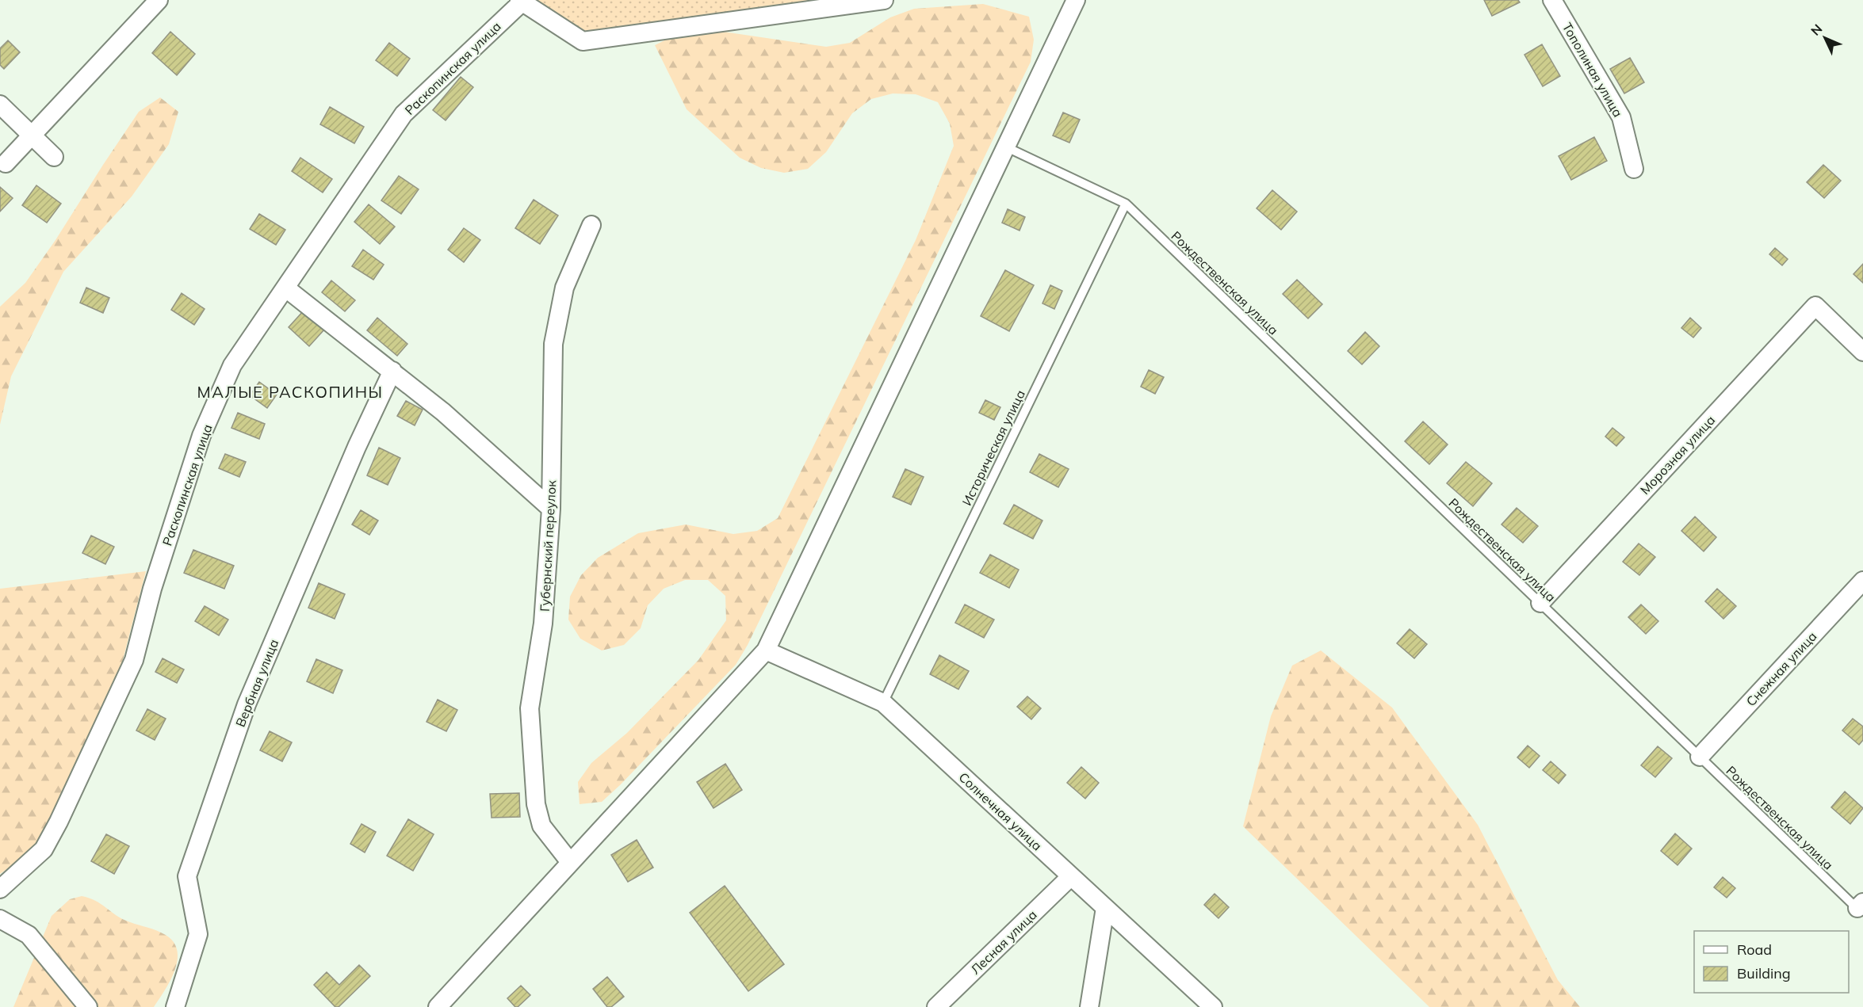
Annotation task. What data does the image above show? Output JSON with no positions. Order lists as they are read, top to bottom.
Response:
{
  "streets": {
    "street": [
      "Раскопинская улица",
      "Тополиная улица",
      "Морозная улица",
      "Губернский переулок",
      "Снежная улица",
      "Вербная улица",
      "Солнечная улица",
      "Лесная улица"
    ],
    "lane": ["Рождественская улица", "Историческая улица"]
  },
  "crossings": [
    ["Рождественская улица", "Историческая улица"],
    ["Рождественская улица", "Морозная улица"],
    ["Рождественская улица", "Снежная улица"],
    ["Историческая улица", "Солнечная улица"],
    ["Солнечная улица", "Лесная улица"]
  ],
  "districts": ["МАЛЫЕ РАСКОПИНЫ"],
  "legend": ["Road", "Building"],
  "north": "top left"
}
